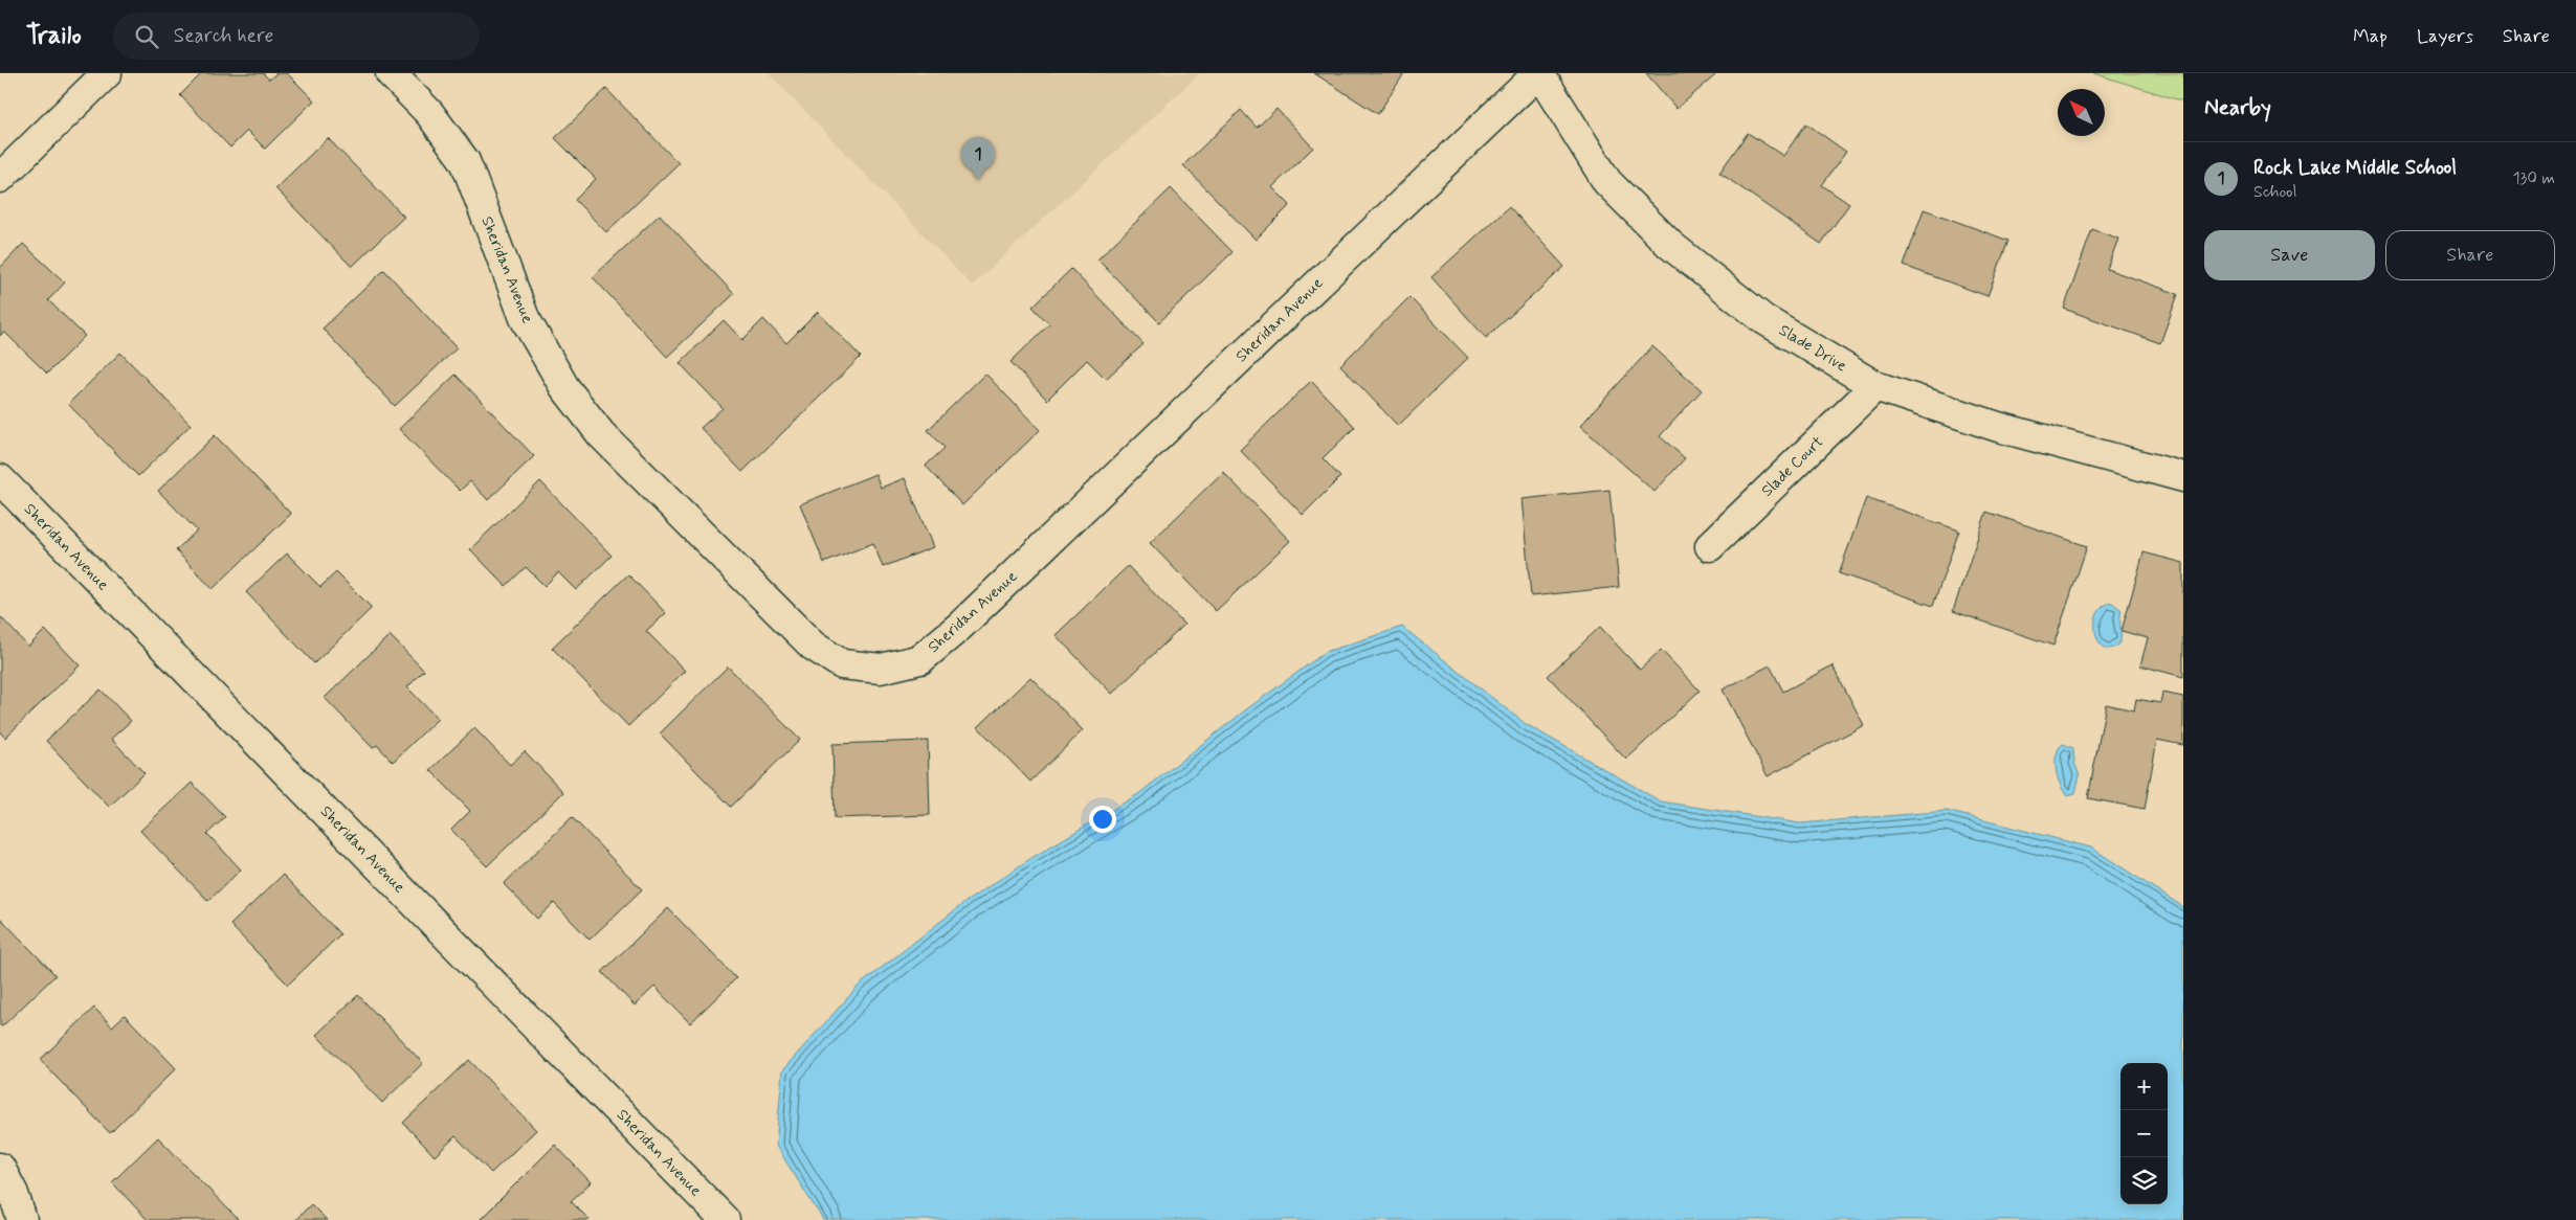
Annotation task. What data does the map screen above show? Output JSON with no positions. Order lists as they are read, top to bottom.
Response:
{
  "streets": {
    "street": ["Sheridan Avenue", "Slade Drive", "Slade Court"]
  },
  "crossings": [
    ["Sheridan Avenue", "Slade Drive"],
    ["Slade Drive", "Slade Court"]
  ],
  "north": "top left",
  "page": {
    "header": "Trailo",
    "search": "Search here",
    "nav": ["Map", "Layers", "Share"],
    "heading": "Nearby",
    "pins": "1",
    "list": [
      {
        "mark": "1",
        "name": "Rock Lake Middle School",
        "note": "School",
        "value": "130 m"
      }
    ],
    "buttons": ["Save", "Share"],
    "map_buttons": ["+", "−"]
  }
}
